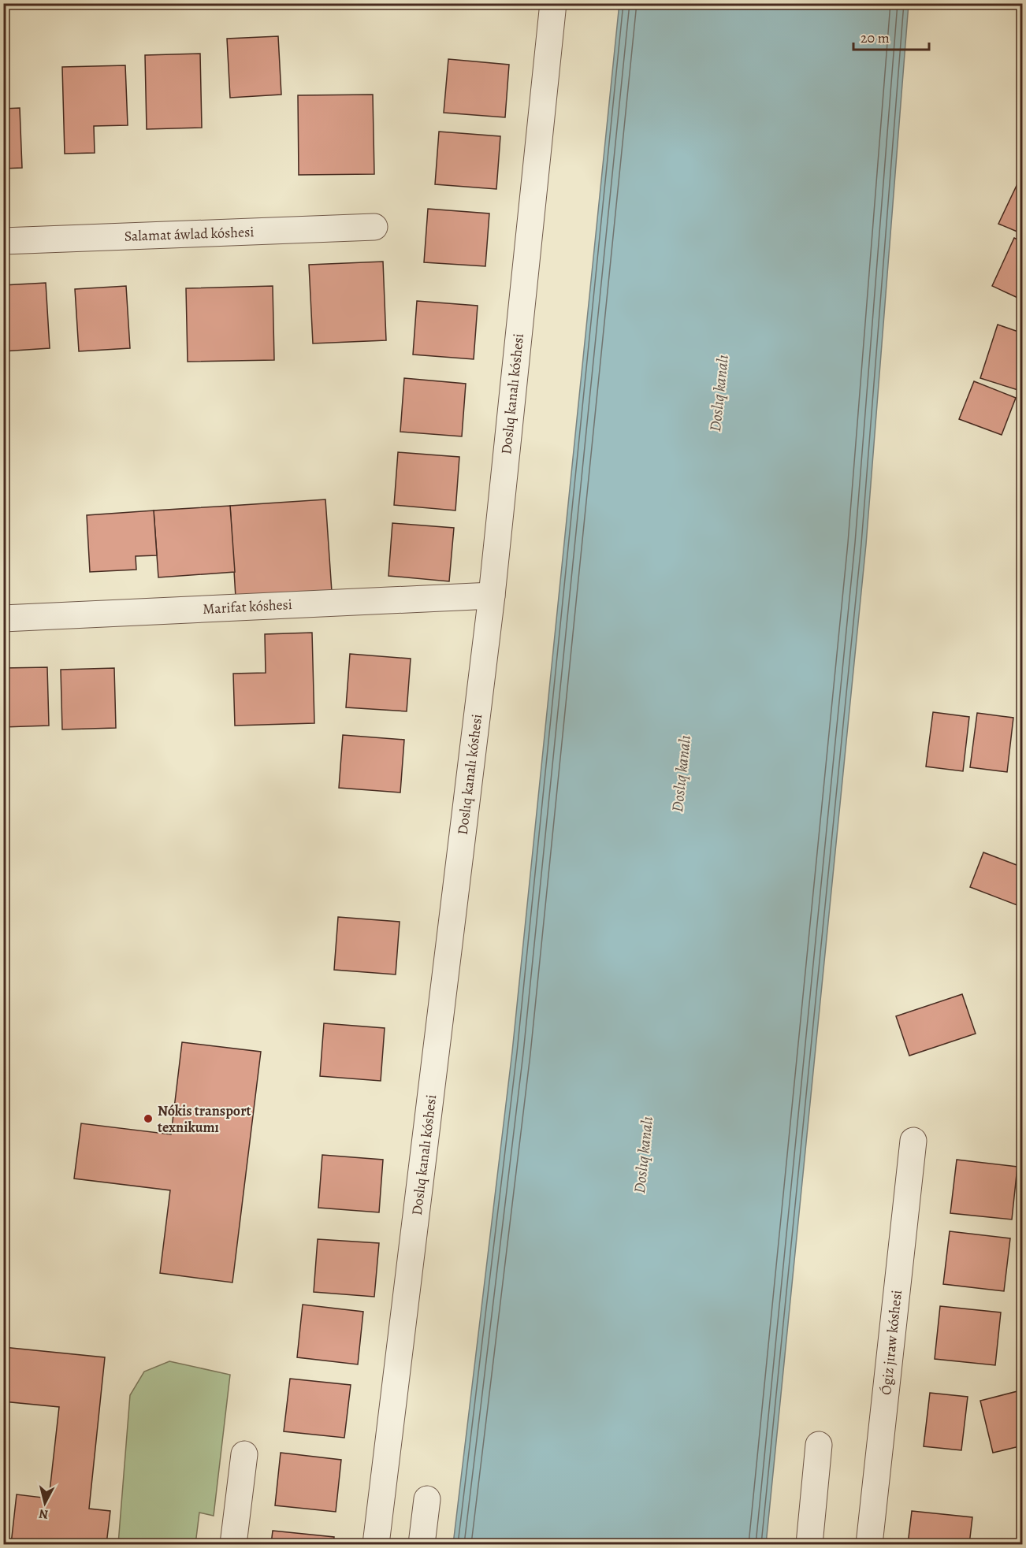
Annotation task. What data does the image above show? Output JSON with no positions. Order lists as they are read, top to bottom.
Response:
{
  "streets": {
    "street": [
      "Salamat áwlad kóshesi",
      "Doslıq kanalı kóshesi",
      "Marifat kóshesi",
      "Ógiz jıraw kóshesi"
    ]
  },
  "crossings": [
    ["Doslıq kanalı kóshesi", "Marifat kóshesi"]
  ],
  "water": ["Doslıq kanalı"],
  "places": ["Nókis transport texnikumı"],
  "scale_bar": "20 m",
  "north": "bottom"
}
